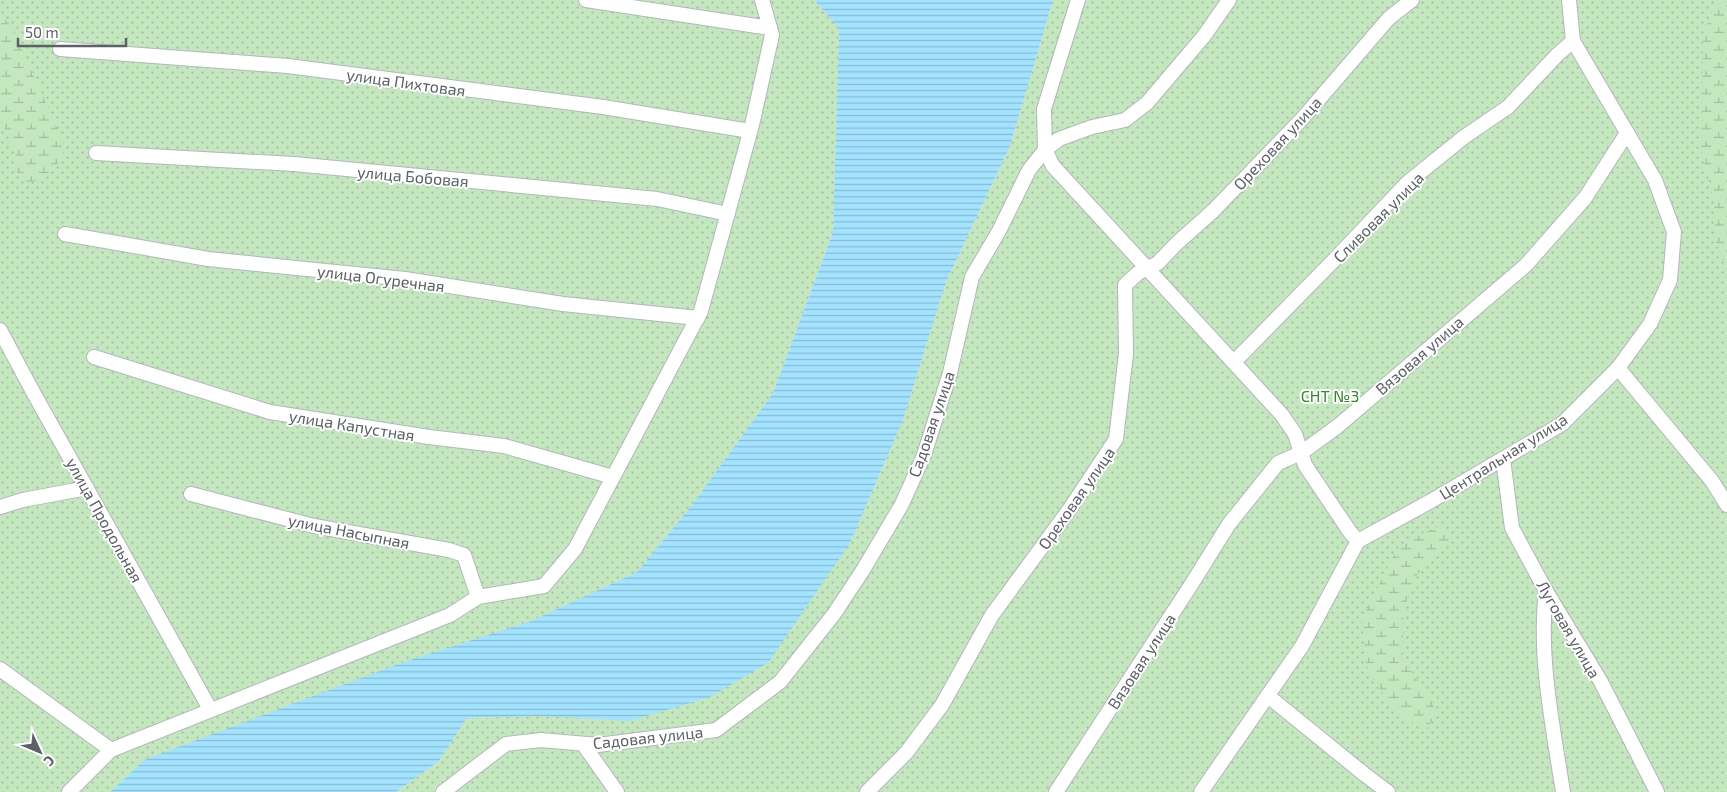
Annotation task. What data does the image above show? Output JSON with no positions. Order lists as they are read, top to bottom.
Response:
{
  "streets": {
    "street": [
      "улица Пихтовая",
      "Ореховая улица",
      "улица Бобовая",
      "Сливовая улица",
      "улица Огуречная",
      "Вязовая улица",
      "Садовая улица",
      "улица Капустная",
      "Центральная улица",
      "улица Продольная",
      "улица Насыпная",
      "Луговая улица"
    ]
  },
  "crossings": [
    ["Сливовая улица", "Центральная улица"],
    ["Вязовая улица", "Центральная улица"],
    ["Центральная улица", "Луговая улица"]
  ],
  "parks": ["СНТ №3"],
  "scale_bar": "50 m",
  "north": "bottom right"
}
